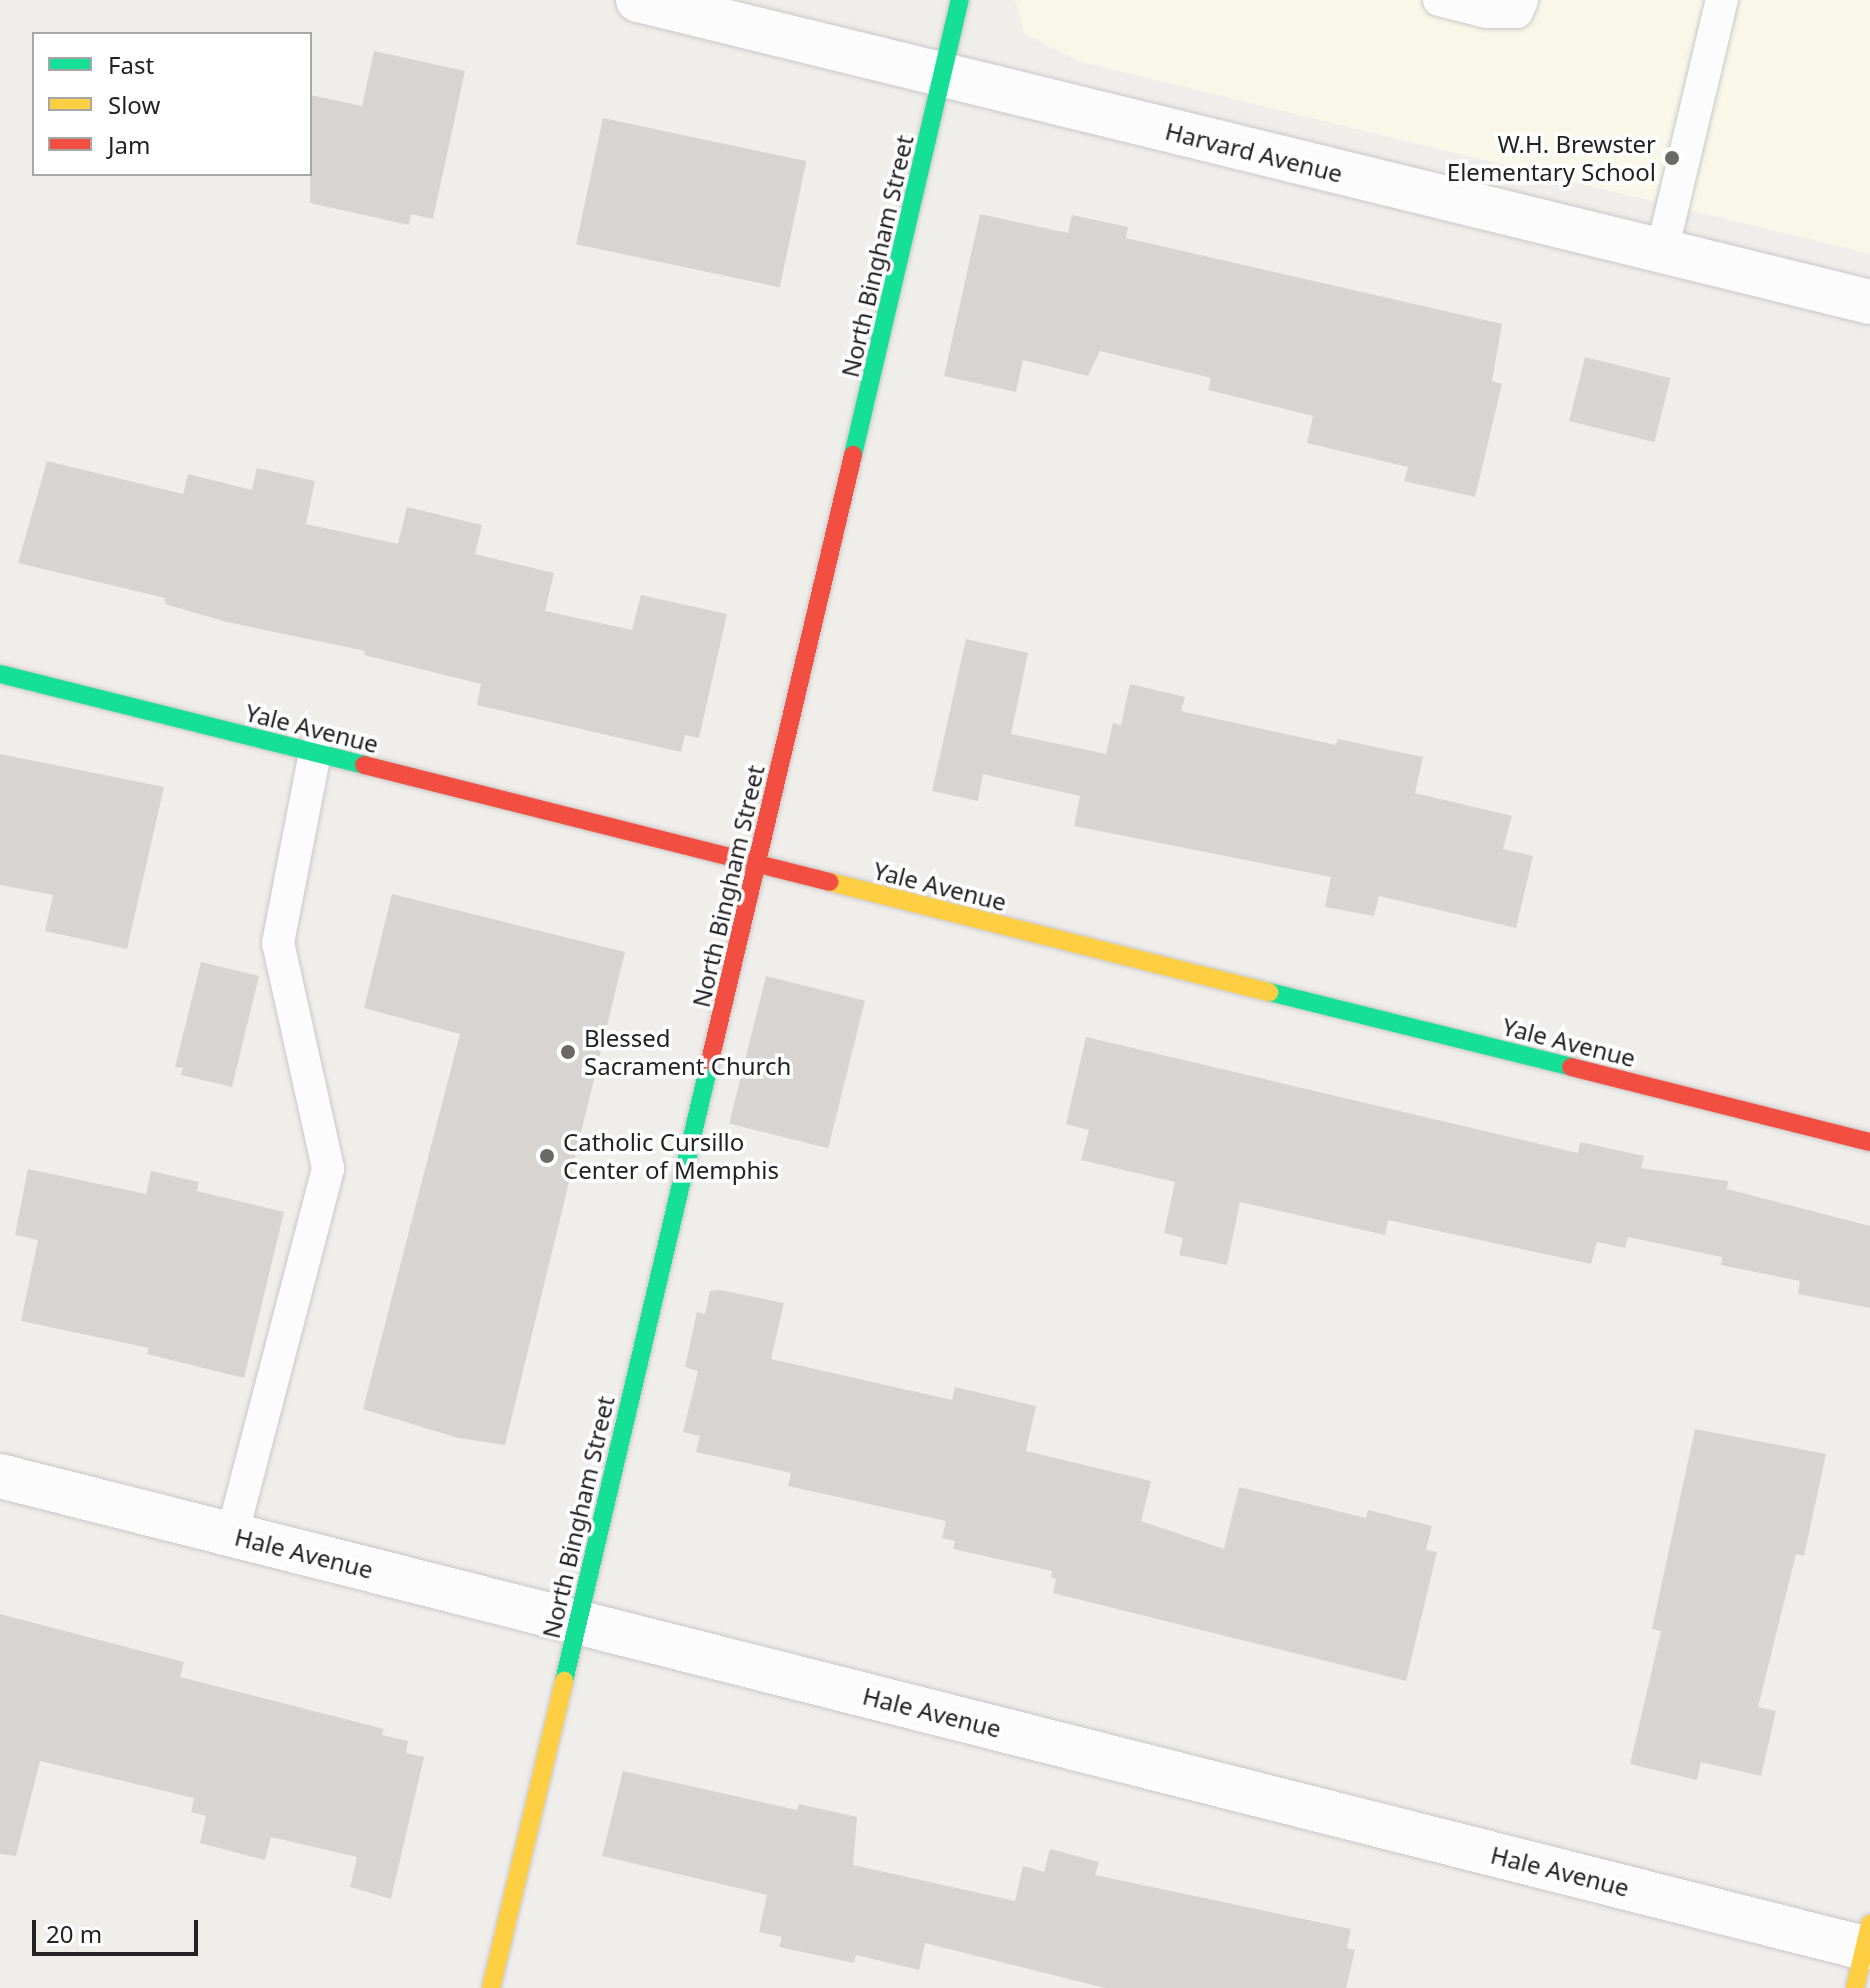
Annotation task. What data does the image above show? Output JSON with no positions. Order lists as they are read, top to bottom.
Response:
{
  "streets": {
    "street": [
      "Harvard Avenue",
      "North Bingham Street",
      "Yale Avenue",
      "Hale Avenue"
    ]
  },
  "crossings": [
    ["Harvard Avenue", "North Bingham Street"],
    ["North Bingham Street", "Yale Avenue"],
    ["North Bingham Street", "Hale Avenue"]
  ],
  "places": ["W.H. Brewster Elementary School", "Blessed Sacrament Church", "Catholic Cursillo Center of Memphis"],
  "legend": ["Fast", "Slow", "Jam"],
  "scale_bar": "20 m"
}
